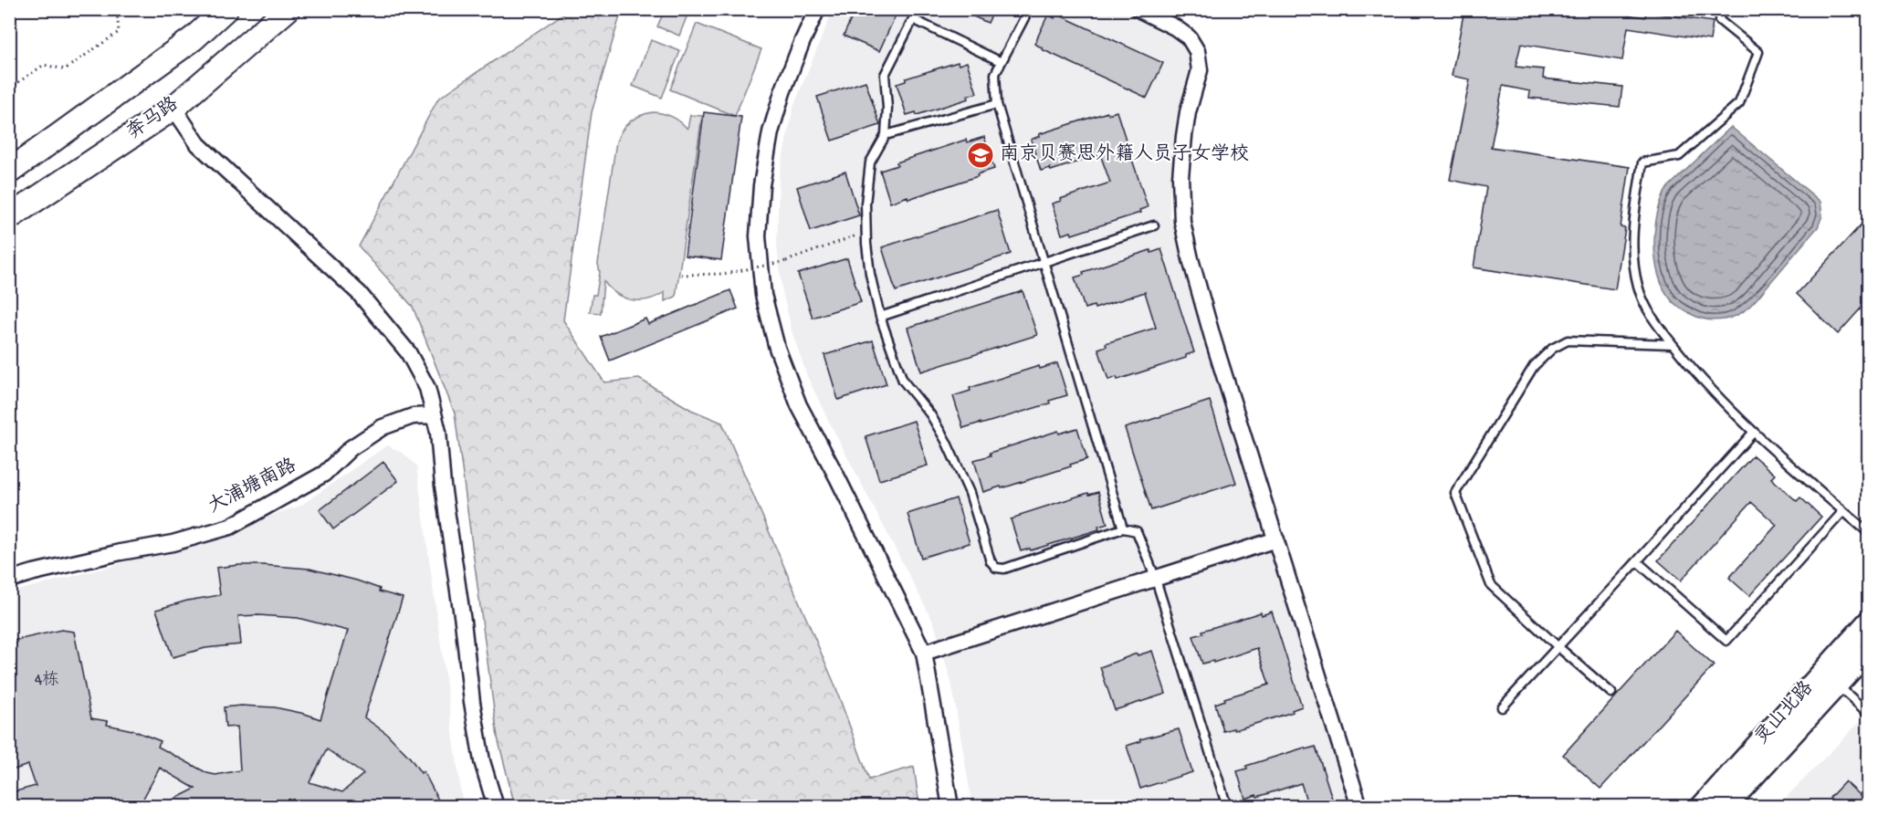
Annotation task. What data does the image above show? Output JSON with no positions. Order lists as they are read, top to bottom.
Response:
{
  "streets": {
    "main road": ["奔马路"],
    "street": ["大浦塘南路", "灵山北路"]
  },
  "places": {
    "school or university": ["南京贝赛思外籍人员子女学校"]
  },
  "house_numbers": ["4栋"]
}
